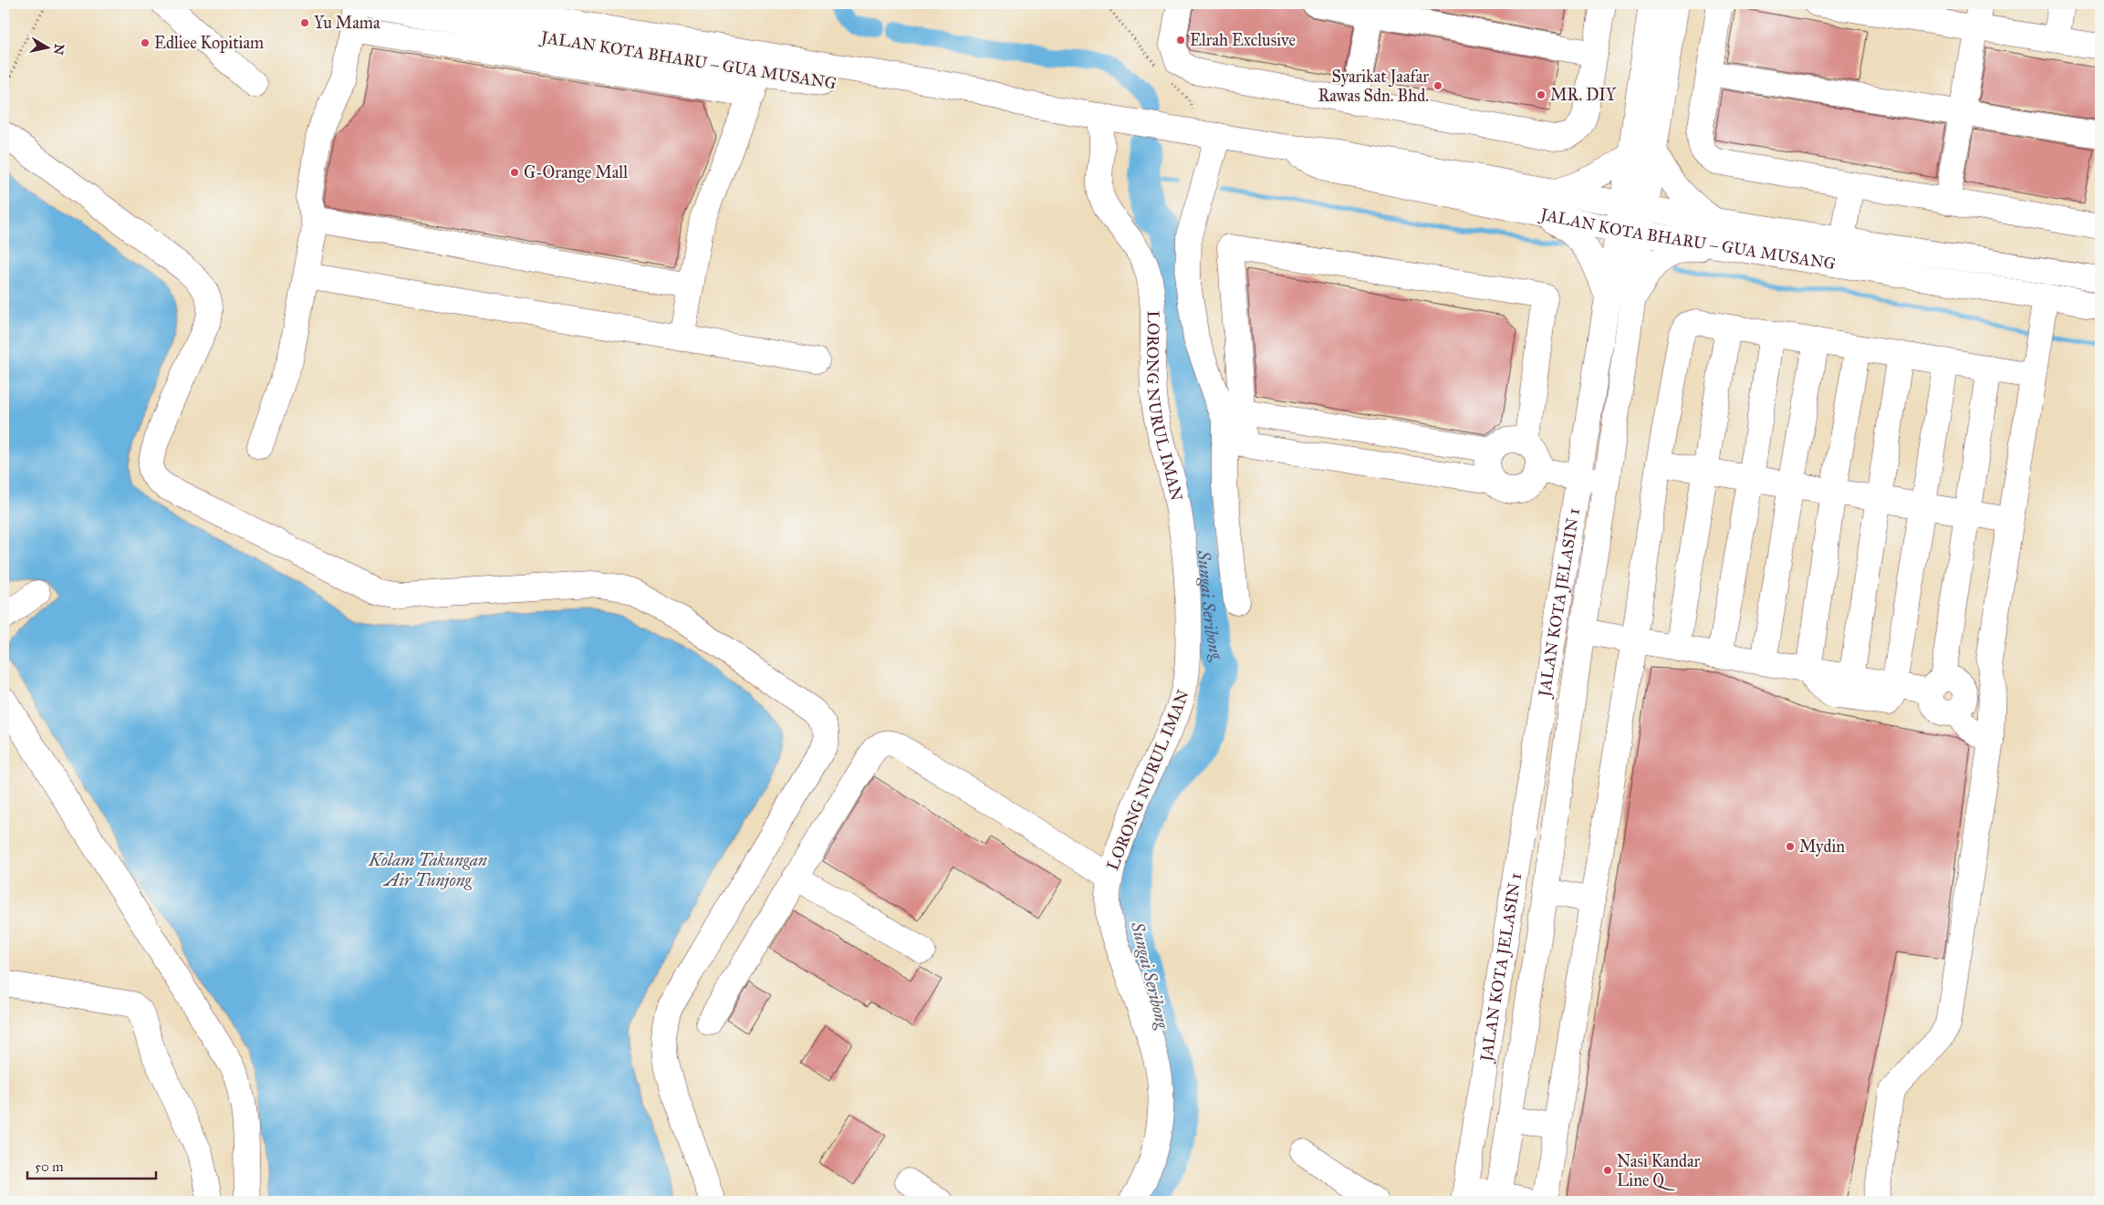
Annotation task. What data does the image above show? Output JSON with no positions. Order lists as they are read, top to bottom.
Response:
{
  "streets": {
    "street": ["JALAN KOTA BHARU – GUA MUSANG", "LORONG NURUL IMAN", "JALAN KOTA JELASIN 1"]
  },
  "crossings": [
    ["JALAN KOTA BHARU – GUA MUSANG", "LORONG NURUL IMAN"],
    ["JALAN KOTA BHARU – GUA MUSANG", "JALAN KOTA JELASIN 1"]
  ],
  "water": ["Sungai Seribong", "Kolam Takungan Air Tunjong"],
  "places": [
    "Yu Mama",
    "Elrah Exclusive",
    "Edliee Kopitiam",
    "Syarikat Jaafar Rawas Sdn. Bhd.",
    "MR. DIY",
    "G-Orange Mall",
    "Mydin",
    "Nasi Kandar Line Q"
  ],
  "scale_bar": "50 m",
  "north": "right"
}
